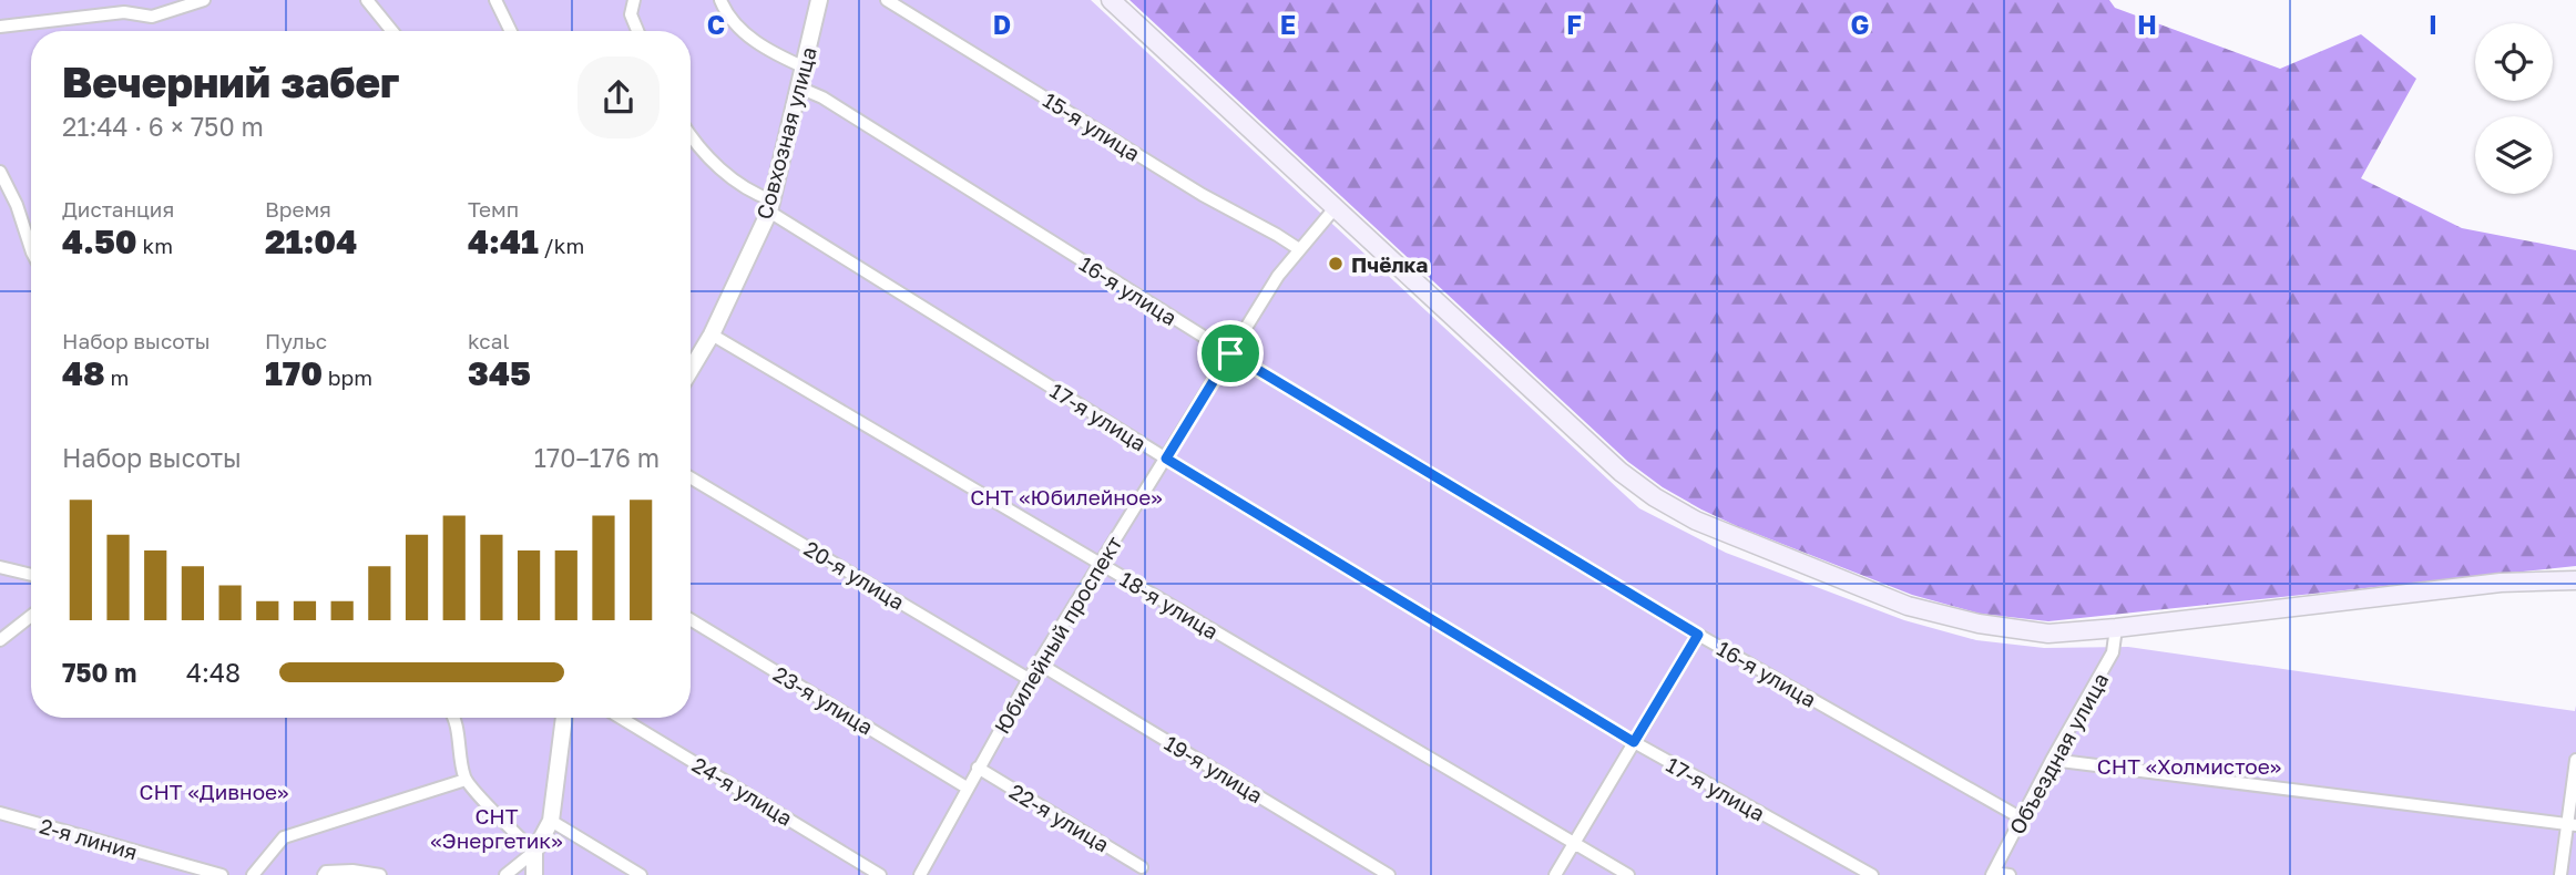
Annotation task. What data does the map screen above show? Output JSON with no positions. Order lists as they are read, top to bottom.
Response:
{
  "streets": {
    "street": [
      "15-я улица",
      "Совхозная улица",
      "16-я улица",
      "17-я улица",
      "20-я улица",
      "18-я улица",
      "Юбилейный проспект",
      "23-я улица",
      "Объездная улица",
      "19-я улица",
      "24-я улица",
      "22-я улица",
      "2-я линия"
    ]
  },
  "crossings": [
    ["15-я улица", "Юбилейный проспект"],
    ["Совхозная улица", "16-я улица"],
    ["Совхозная улица", "17-я улица"],
    ["Совхозная улица", "18-я улица"],
    ["16-я улица", "Юбилейный проспект"],
    ["16-я улица", "Объездная улица"],
    ["17-я улица", "Юбилейный проспект"],
    ["20-я улица", "Юбилейный проспект"],
    ["18-я улица", "Юбилейный проспект"],
    ["Юбилейный проспект", "23-я улица"],
    ["Юбилейный проспект", "19-я улица"],
    ["Юбилейный проспект", "22-я улица"]
  ],
  "parks": [
    "СНТ «Юбилейное»",
    "СНТ «Холмистое»",
    "СНТ «Дивное»",
    "СНТ «Энергетик»"
  ],
  "places": ["Пчёлка"],
  "page": {
    "heading": ["Вечерний забег", "21:44 · 6 × 750 m"],
    "stats": [
      ["Дистанция", "4.50 km"],
      ["Время", "21:04"],
      ["Темп", "4:41 /km"],
      ["Набор высоты", "48 m"],
      ["Пульс", "170 bpm"],
      ["kcal", "345"]
    ],
    "chart": ["Набор высоты", "170–176 m"],
    "list": [
      {
        "name": "750 m",
        "note": "4:48"
      }
    ]
  },
  "grid": {
    "columns": [
      "C",
      "D",
      "E",
      "F",
      "G",
      "H",
      "I"
    ]
  }
}
